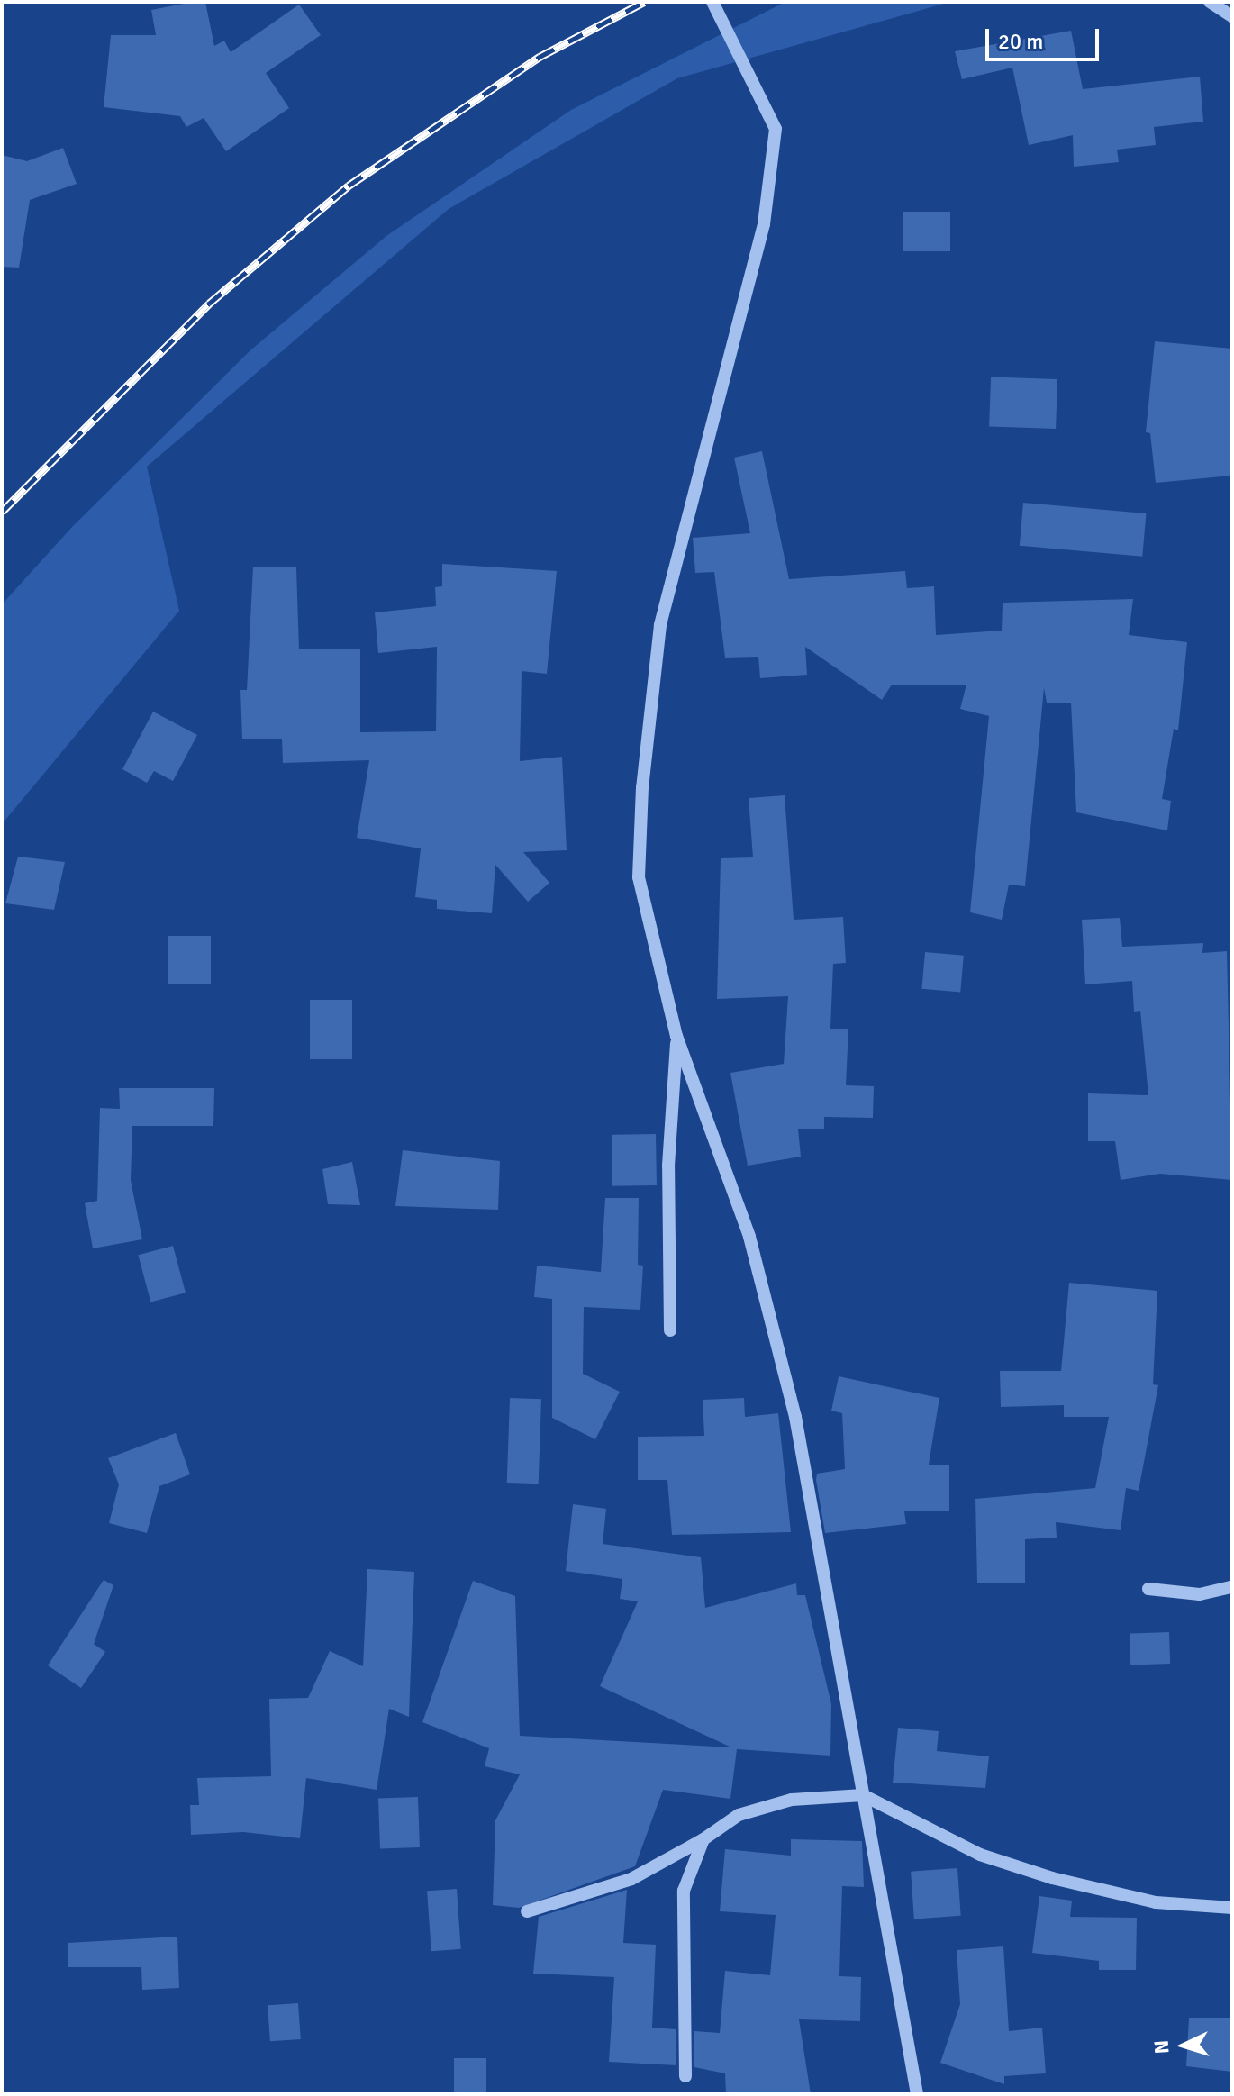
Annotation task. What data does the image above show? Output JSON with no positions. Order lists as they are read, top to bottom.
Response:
{
  "scale_bar": "20 m",
  "north": "left"
}
